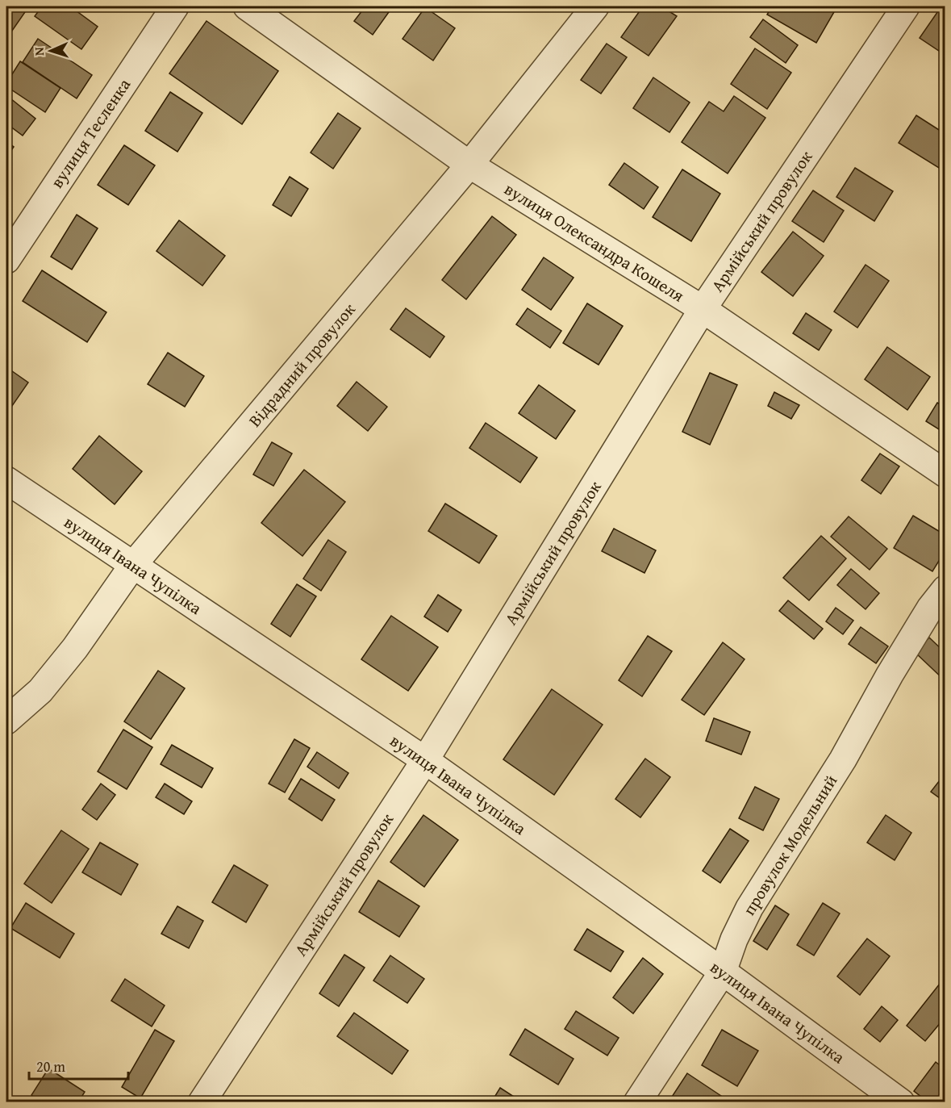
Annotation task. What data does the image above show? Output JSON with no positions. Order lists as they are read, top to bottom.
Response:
{
  "streets": {
    "street": [
      "вулиця Тесленка",
      "Армійський провулок",
      "вулиця Олександра Кошеля",
      "Відрадний провулок",
      "вулиця Івана Чупілка",
      "провулок Модельний"
    ]
  },
  "crossings": [
    ["Армійський провулок", "вулиця Олександра Кошеля"],
    ["Армійський провулок", "вулиця Івана Чупілка"],
    ["вулиця Олександра Кошеля", "Відрадний провулок"],
    ["Відрадний провулок", "вулиця Івана Чупілка"],
    ["вулиця Івана Чупілка", "провулок Модельний"]
  ],
  "scale_bar": "20 m",
  "north": "left"
}
